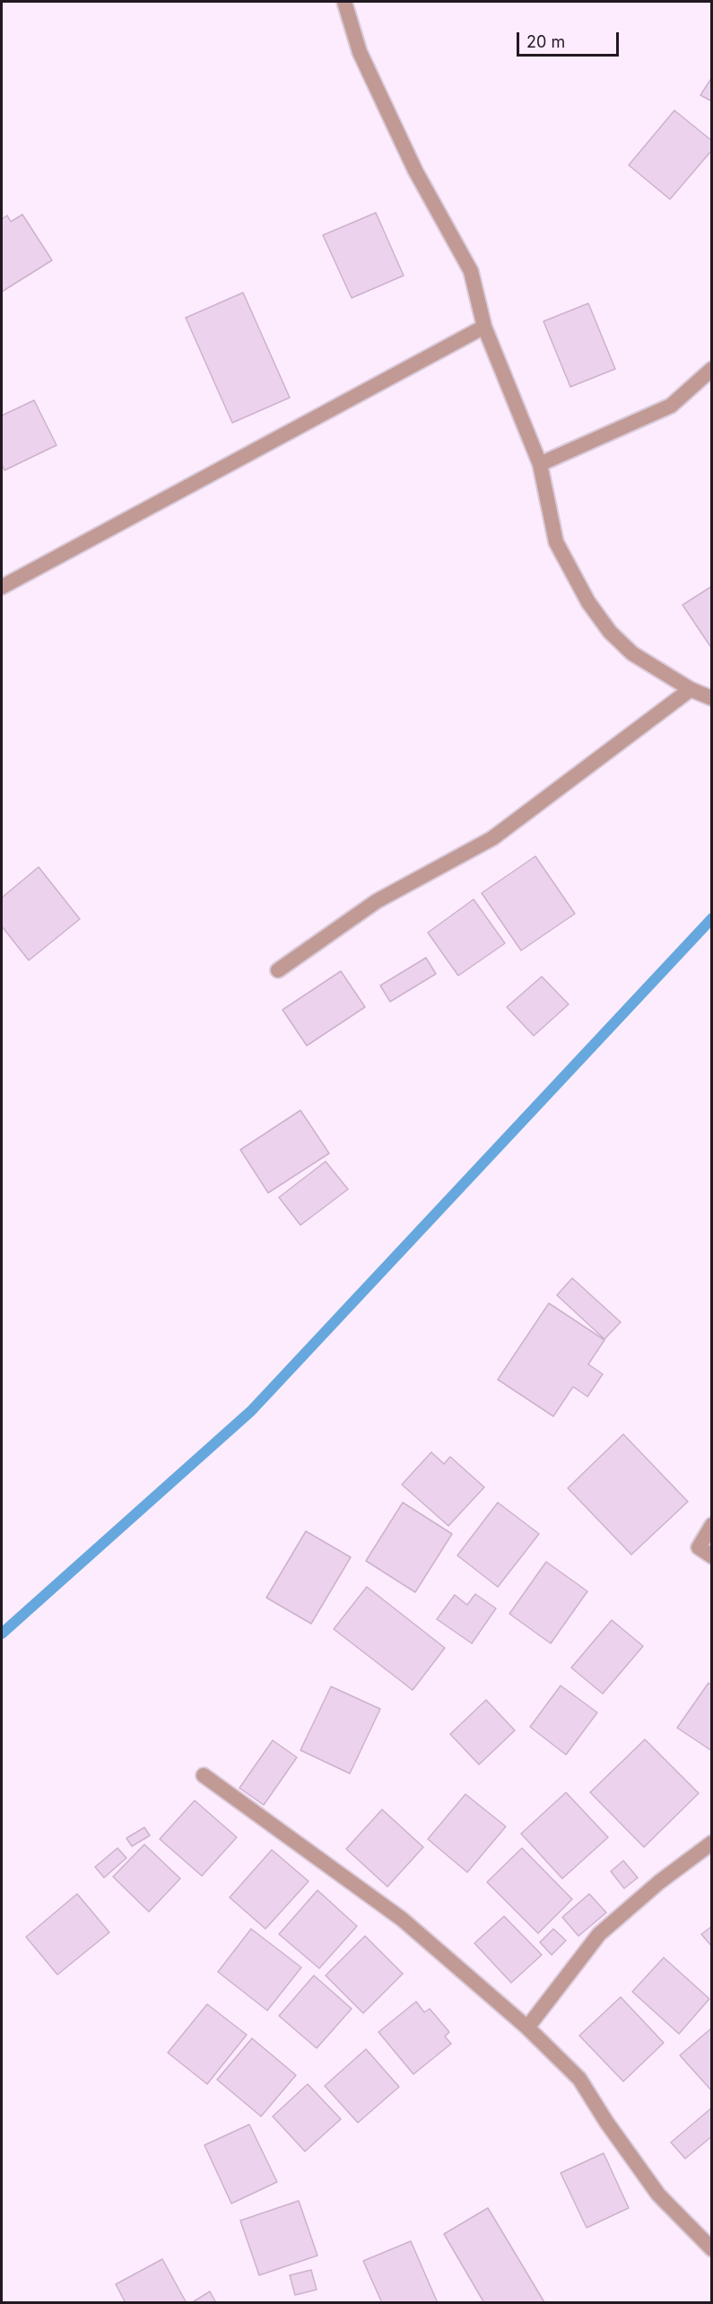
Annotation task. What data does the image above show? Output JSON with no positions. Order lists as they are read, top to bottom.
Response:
{
  "scale_bar": "20 m"
}
